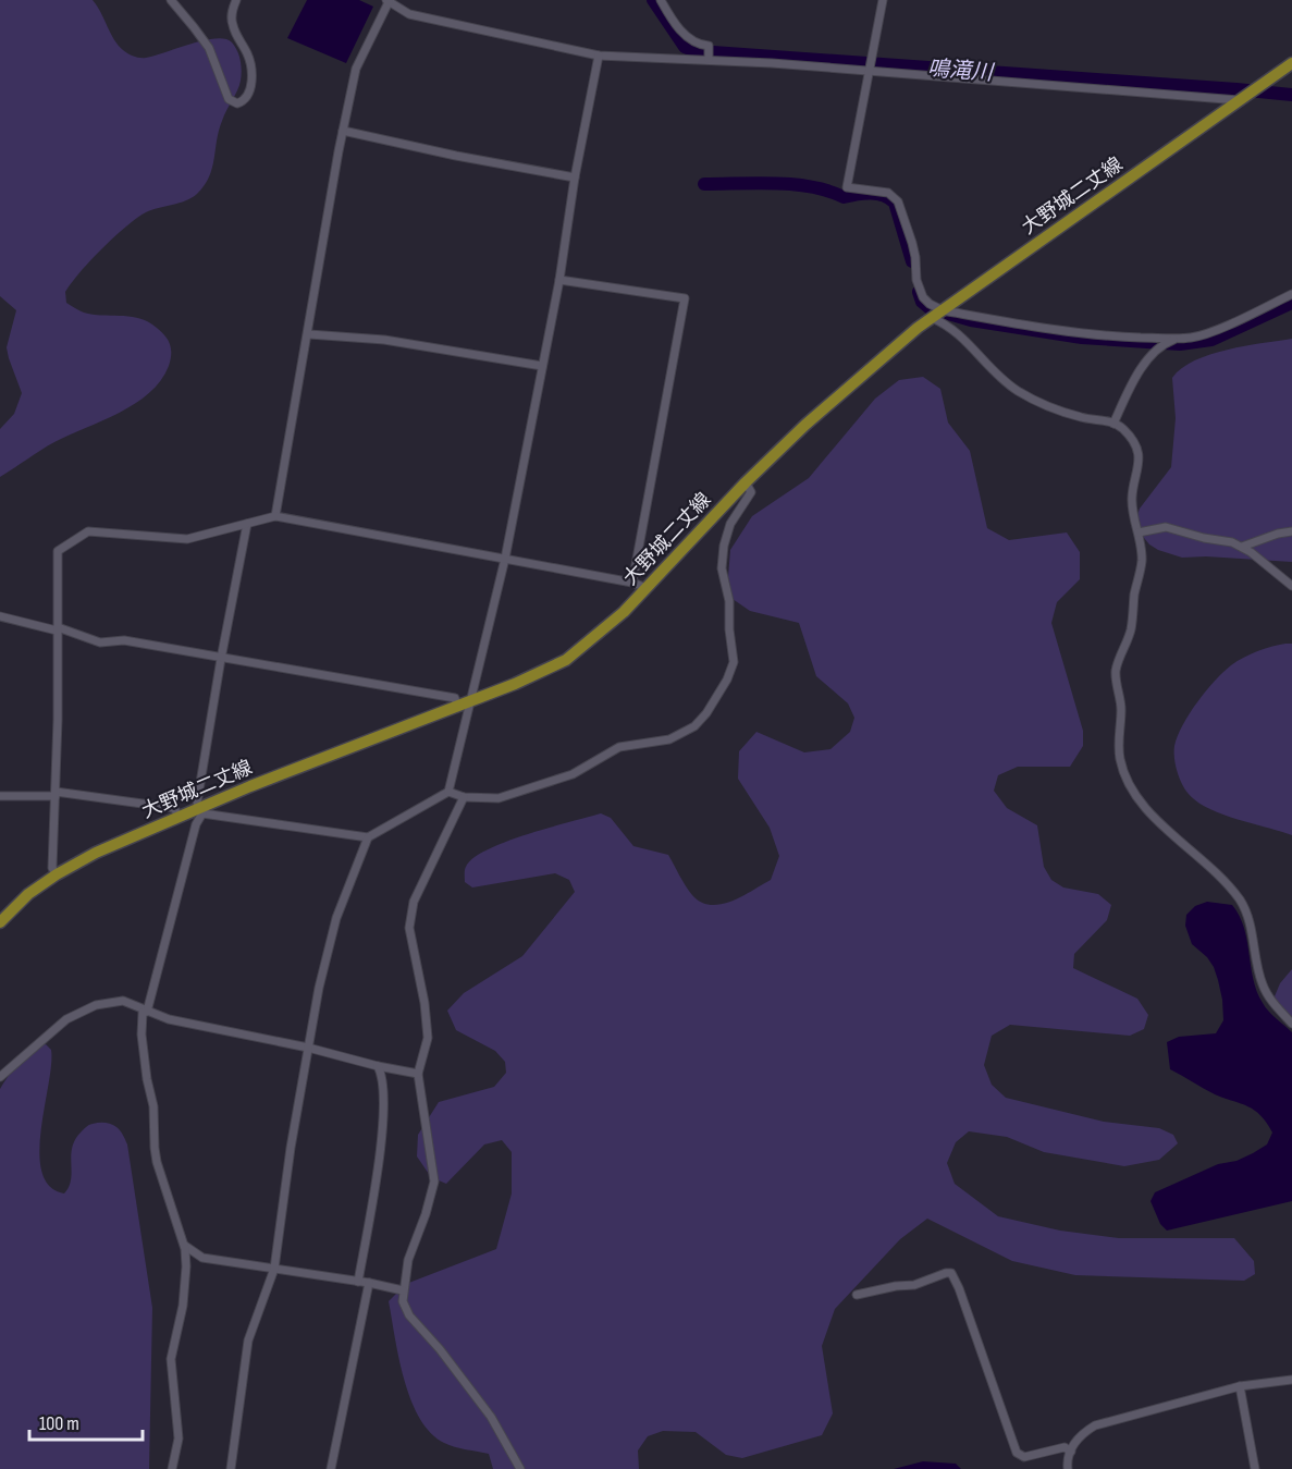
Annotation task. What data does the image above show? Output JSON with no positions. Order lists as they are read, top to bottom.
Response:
{
  "streets": {
    "main road": ["大野城二丈線"]
  },
  "water": ["鳴滝川"],
  "scale_bar": "100 m"
}
